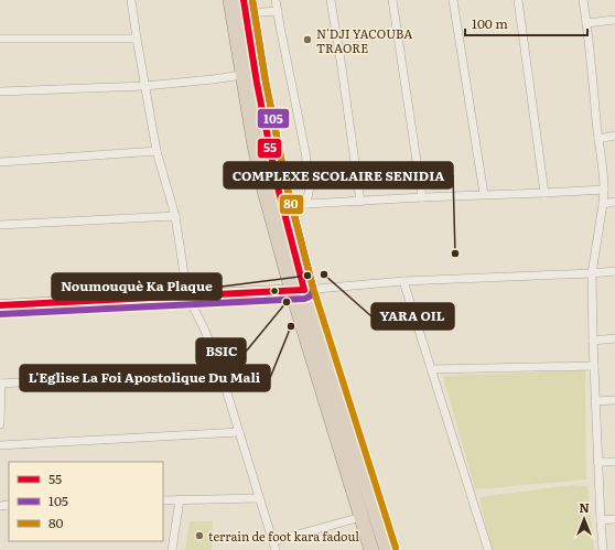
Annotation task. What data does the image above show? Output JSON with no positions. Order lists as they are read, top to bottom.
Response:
{
  "places": [
    "N'DJI YACOUBA TRAORE",
    "COMPLEXE SCOLAIRE SENIDIA",
    "YARA OIL",
    "Noumouquè Ka Plaque",
    "BSIC",
    "L'Eglise La Foi Apostolique Du Mali",
    "terrain de foot kara fadoul"
  ],
  "lines": ["transit line 55", "transit line 105", "transit line 80"],
  "legend": ["55", "105", "80"],
  "scale_bar": "100 m",
  "north": "top"
}
